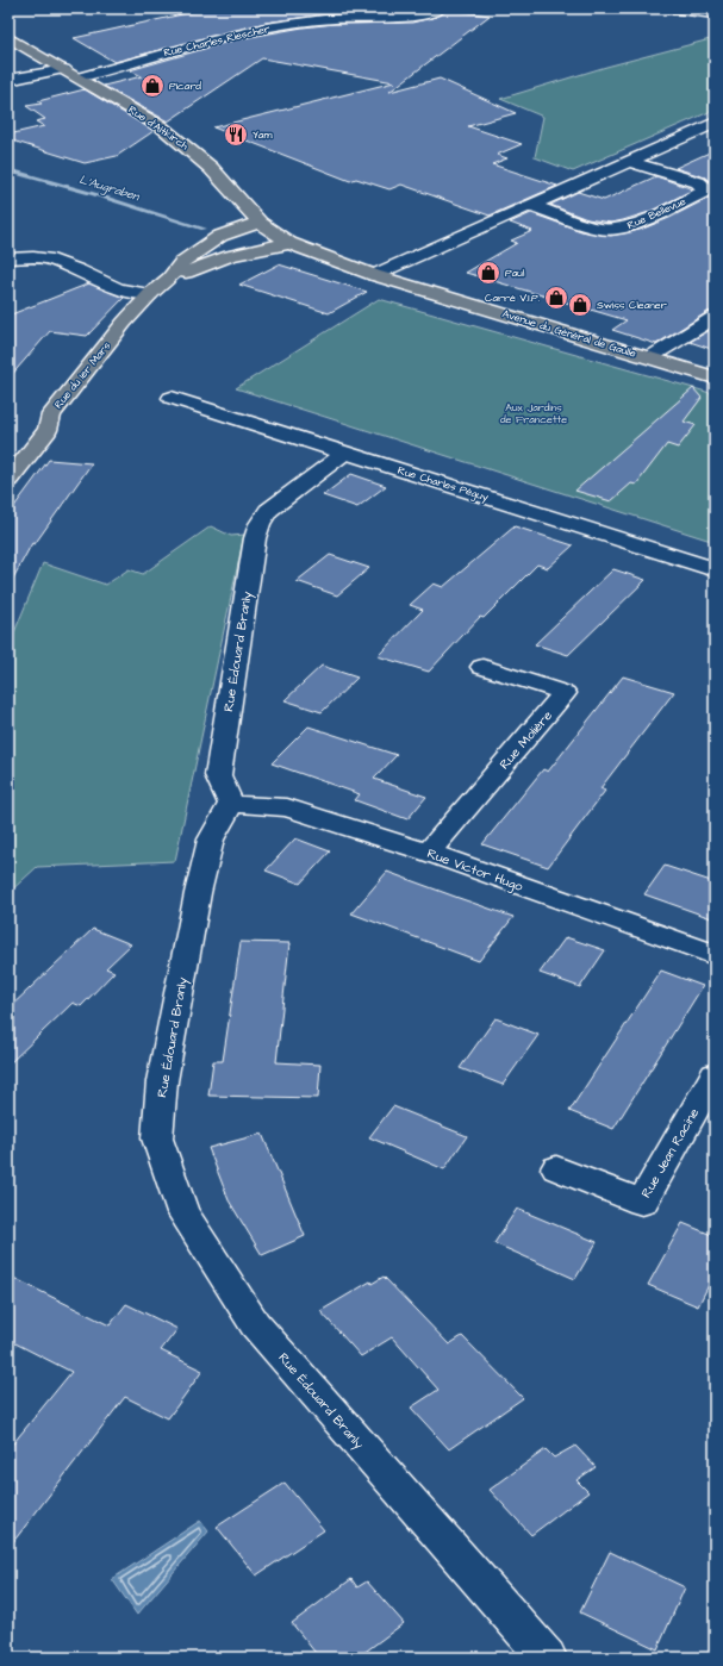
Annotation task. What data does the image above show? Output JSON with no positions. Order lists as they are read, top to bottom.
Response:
{
  "streets": {
    "main road": ["Rue d'Altkirch", "Avenue du Général de Gaulle", "Rue du 1er Mars"],
    "street": [
      "Rue Charles Riescher",
      "Rue Bellevue",
      "Rue Charles Péguy",
      "Rue Édouard Branly",
      "Rue Molière",
      "Rue Victor Hugo",
      "Rue Jean Racine"
    ]
  },
  "crossings": [
    ["Rue Charles Riescher", "Rue d'Altkirch"],
    ["Rue d'Altkirch", "Avenue du Général de Gaulle"],
    ["Rue d'Altkirch", "Rue du 1er Mars"],
    ["Avenue du Général de Gaulle", "Rue du 1er Mars"],
    ["Rue Charles Péguy", "Rue Édouard Branly"],
    ["Rue Édouard Branly", "Rue Victor Hugo"],
    ["Rue Molière", "Rue Victor Hugo"]
  ],
  "water": ["L'Augraben"],
  "parks": ["Aux Jardins de Francette"],
  "places": {
    "shop": [
      "Picard",
      "Paul",
      "Carré V.I.P.",
      "Swiss Cleaner"
    ],
    "restaurant": ["Yam"]
  }
}
